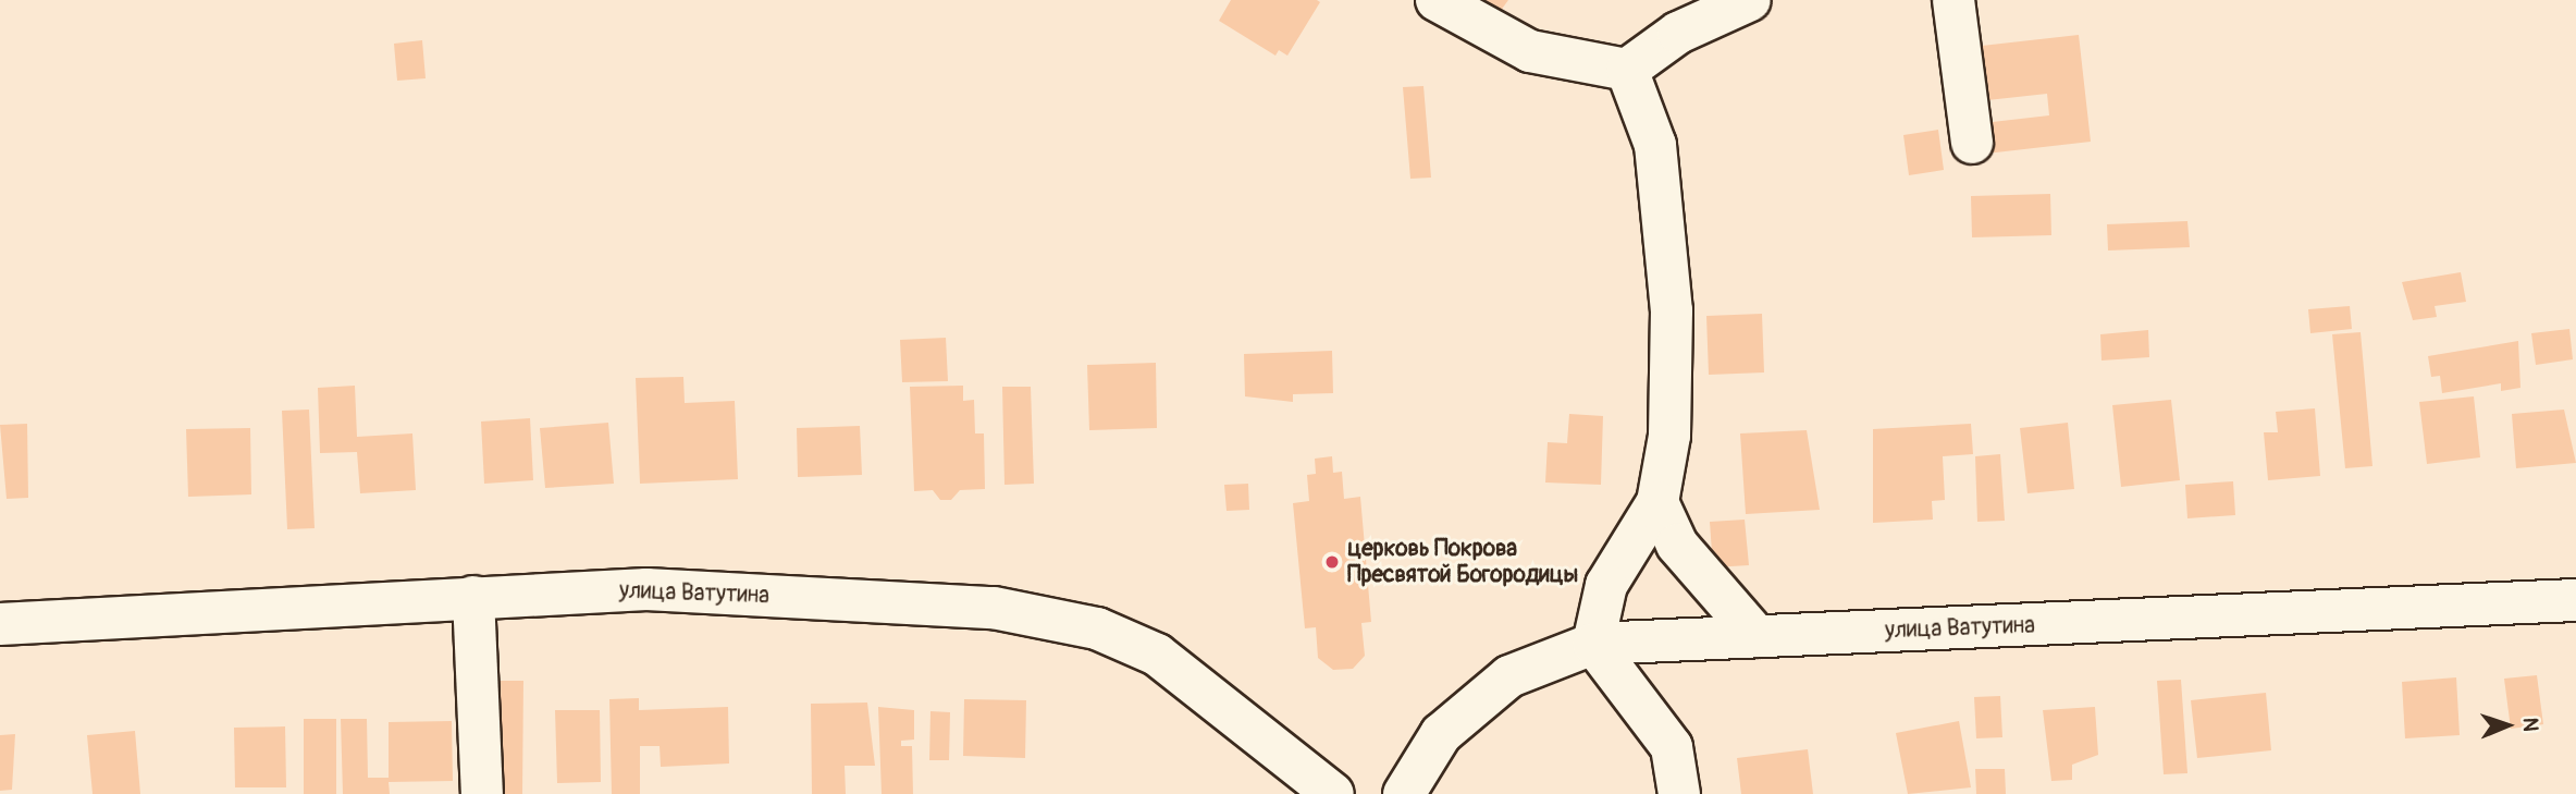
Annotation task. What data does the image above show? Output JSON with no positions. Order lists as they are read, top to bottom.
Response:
{
  "streets": {
    "street": ["улица Ватутина"]
  },
  "places": ["церковь Покрова Пресвятой Богородицы"],
  "north": "right"
}
